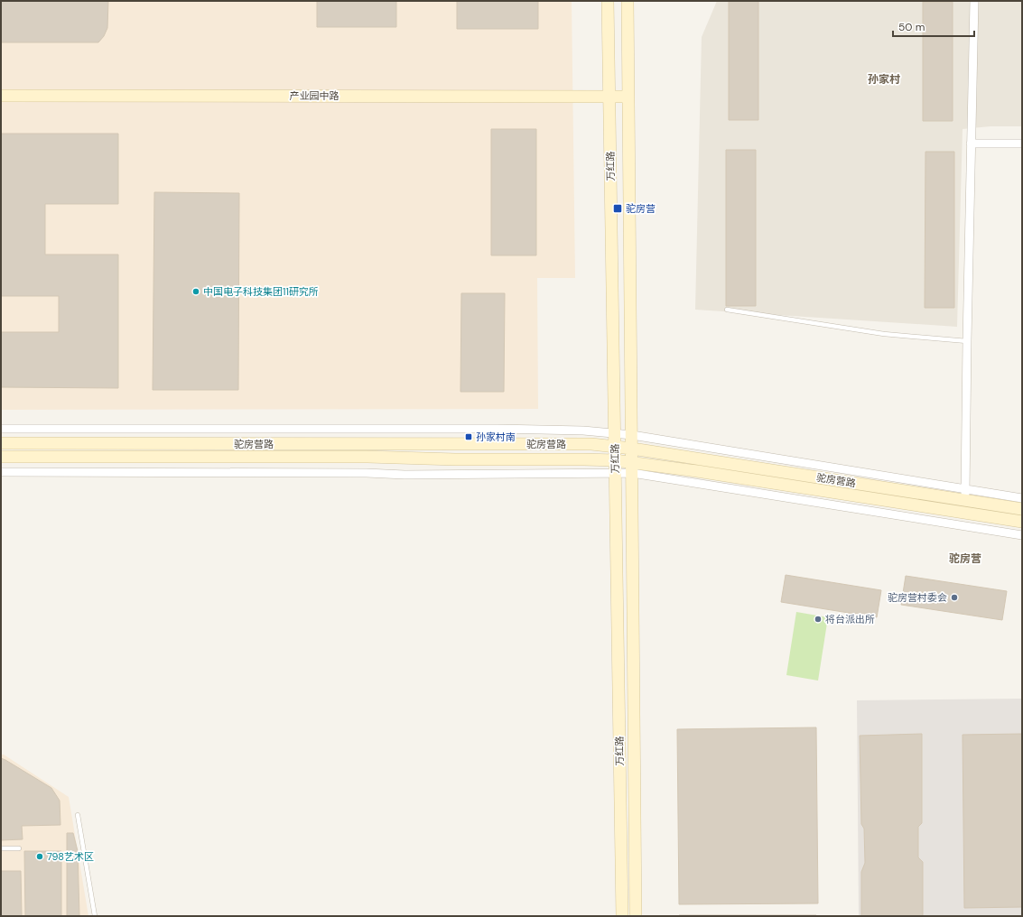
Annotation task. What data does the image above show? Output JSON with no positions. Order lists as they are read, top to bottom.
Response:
{
  "streets": {
    "street": ["产业园中路", "万红路", "驼房营路"]
  },
  "crossings": [
    ["产业园中路", "万红路"],
    ["万红路", "驼房营路"]
  ],
  "districts": ["孙家村", "驼房营"],
  "places": {
    "transit": ["驼房营", "孙家村南"],
    "other": [
      "中国电子科技集团11研究所",
      "驼房营村委会",
      "将台派出所",
      "798艺术区"
    ]
  },
  "scale_bar": "50 m"
}
